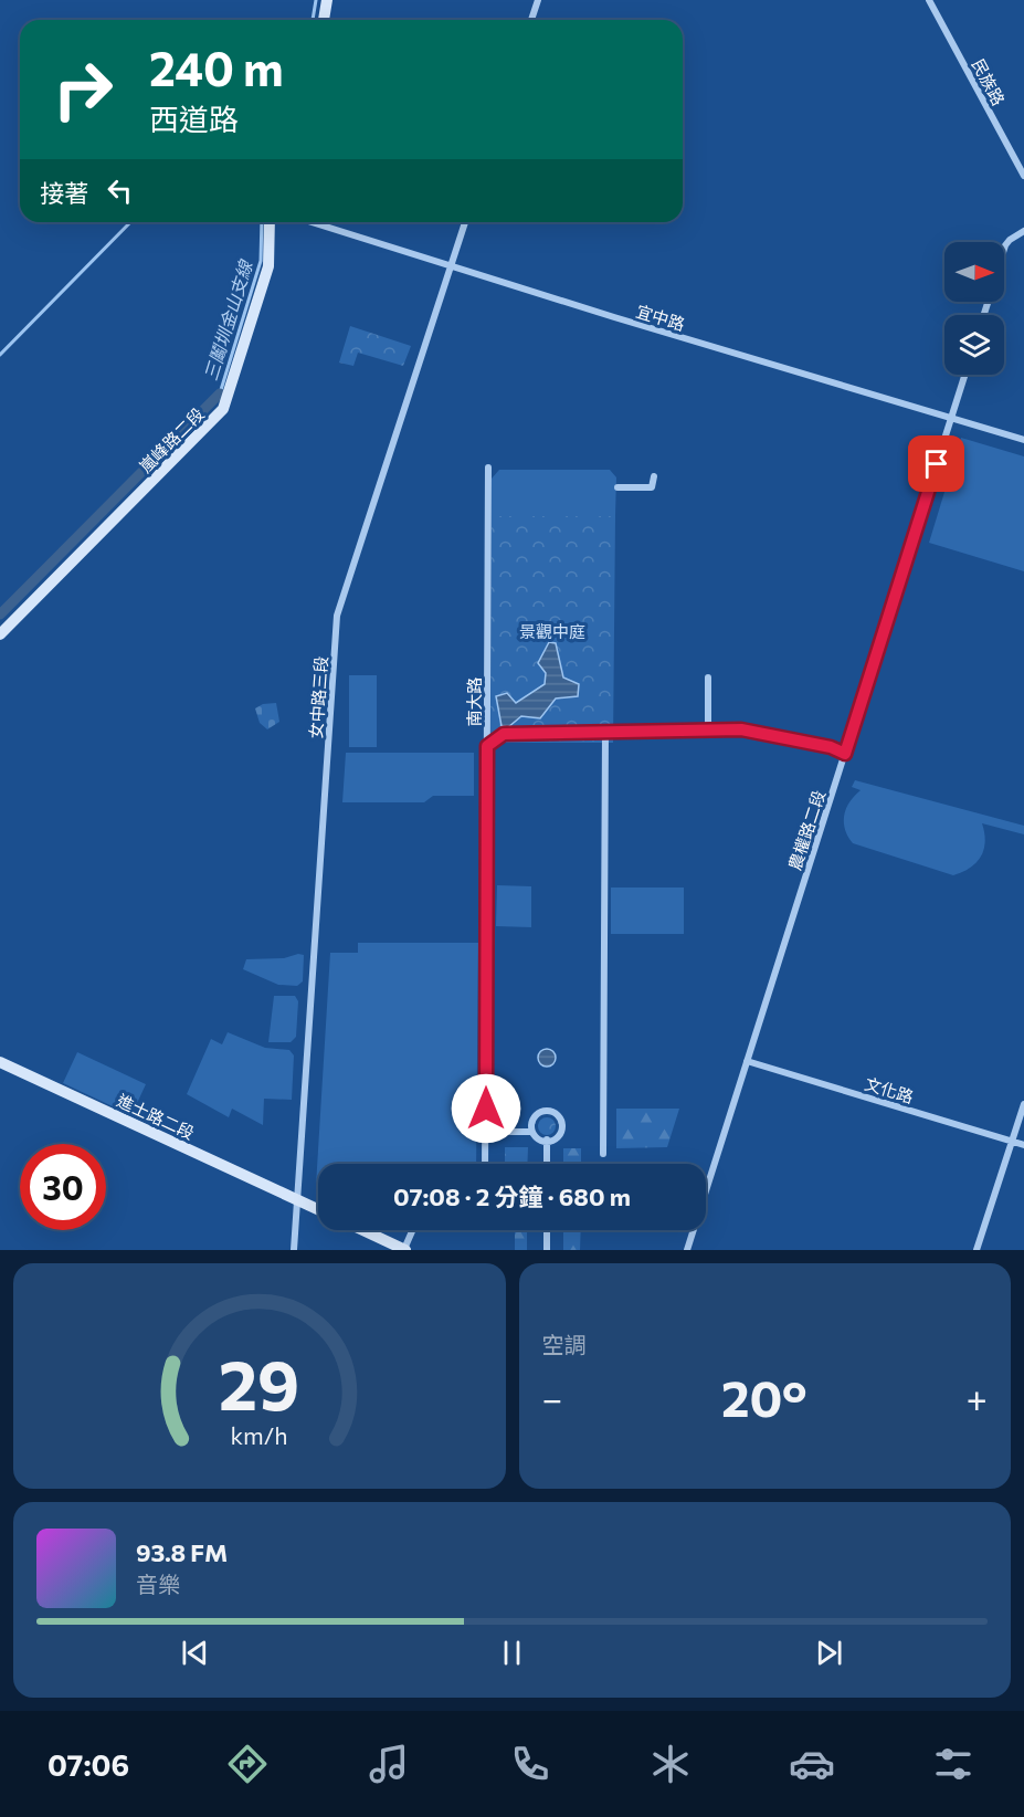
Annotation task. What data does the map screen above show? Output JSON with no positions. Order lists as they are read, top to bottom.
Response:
{
  "streets": {
    "street": [
      "民族路",
      "宜中路",
      "嵐峰路二段",
      "女中路三段",
      "南大路",
      "農權路二段",
      "文化路",
      "進士路二段"
    ]
  },
  "crossings": [
    ["宜中路", "女中路三段"],
    ["宜中路", "農權路二段"],
    ["女中路三段", "進士路二段"],
    ["農權路二段", "文化路"]
  ],
  "water": ["三鬮圳金山支線"],
  "parks": ["景觀中庭"],
  "north": "right",
  "page": {
    "turn": ["240 m", "西道路"],
    "then": "接著",
    "limit": "30",
    "trip": "07:08 · 2 分鐘 · 680 m",
    "tile": "空調",
    "heat": ["−", "20°", "+"],
    "song": ["93.8 FM", "音樂"],
    "tabs": "07:06",
    "gauge": ["29", "km/h"]
  }
}
